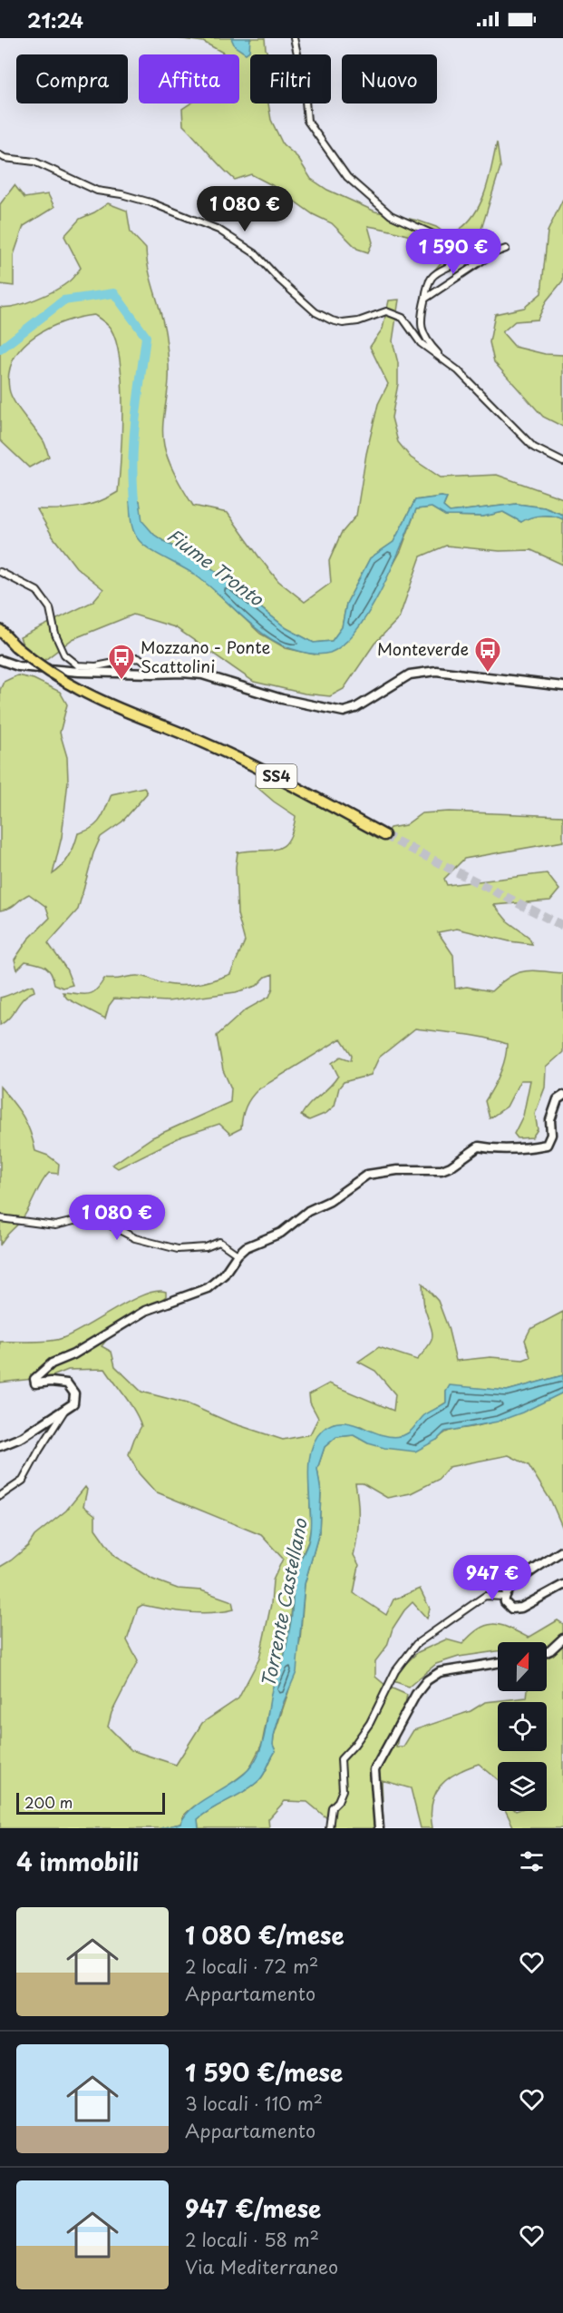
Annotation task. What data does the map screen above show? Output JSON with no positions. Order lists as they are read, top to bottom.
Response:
{
  "streets": {
    "highway": ["SS4"]
  },
  "water": ["Fiume Tronto", "Torrente Castellano"],
  "places": {
    "bus stop": ["Monteverde", "Mozzano - Ponte Scattolini"]
  },
  "scale_bar": "200 m",
  "north": "top",
  "page": {
    "status": "21:24",
    "chip": [
      "Compra",
      "Affitta",
      "Filtri",
      "Nuovo"
    ],
    "price": [
      "1 080 €",
      "1 590 €",
      "1 080 €",
      "947 €"
    ],
    "scale": "200 m",
    "heading": "4 immobili",
    "list": [
      {
        "name": "1 080 €/mese",
        "note": "2 locali · 72 m² · Appartamento"
      },
      {
        "name": "1 590 €/mese",
        "note": "3 locali · 110 m² · Appartamento"
      },
      {
        "name": "947 €/mese",
        "note": "2 locali · 58 m² · Via Mediterraneo"
      }
    ]
  }
}
